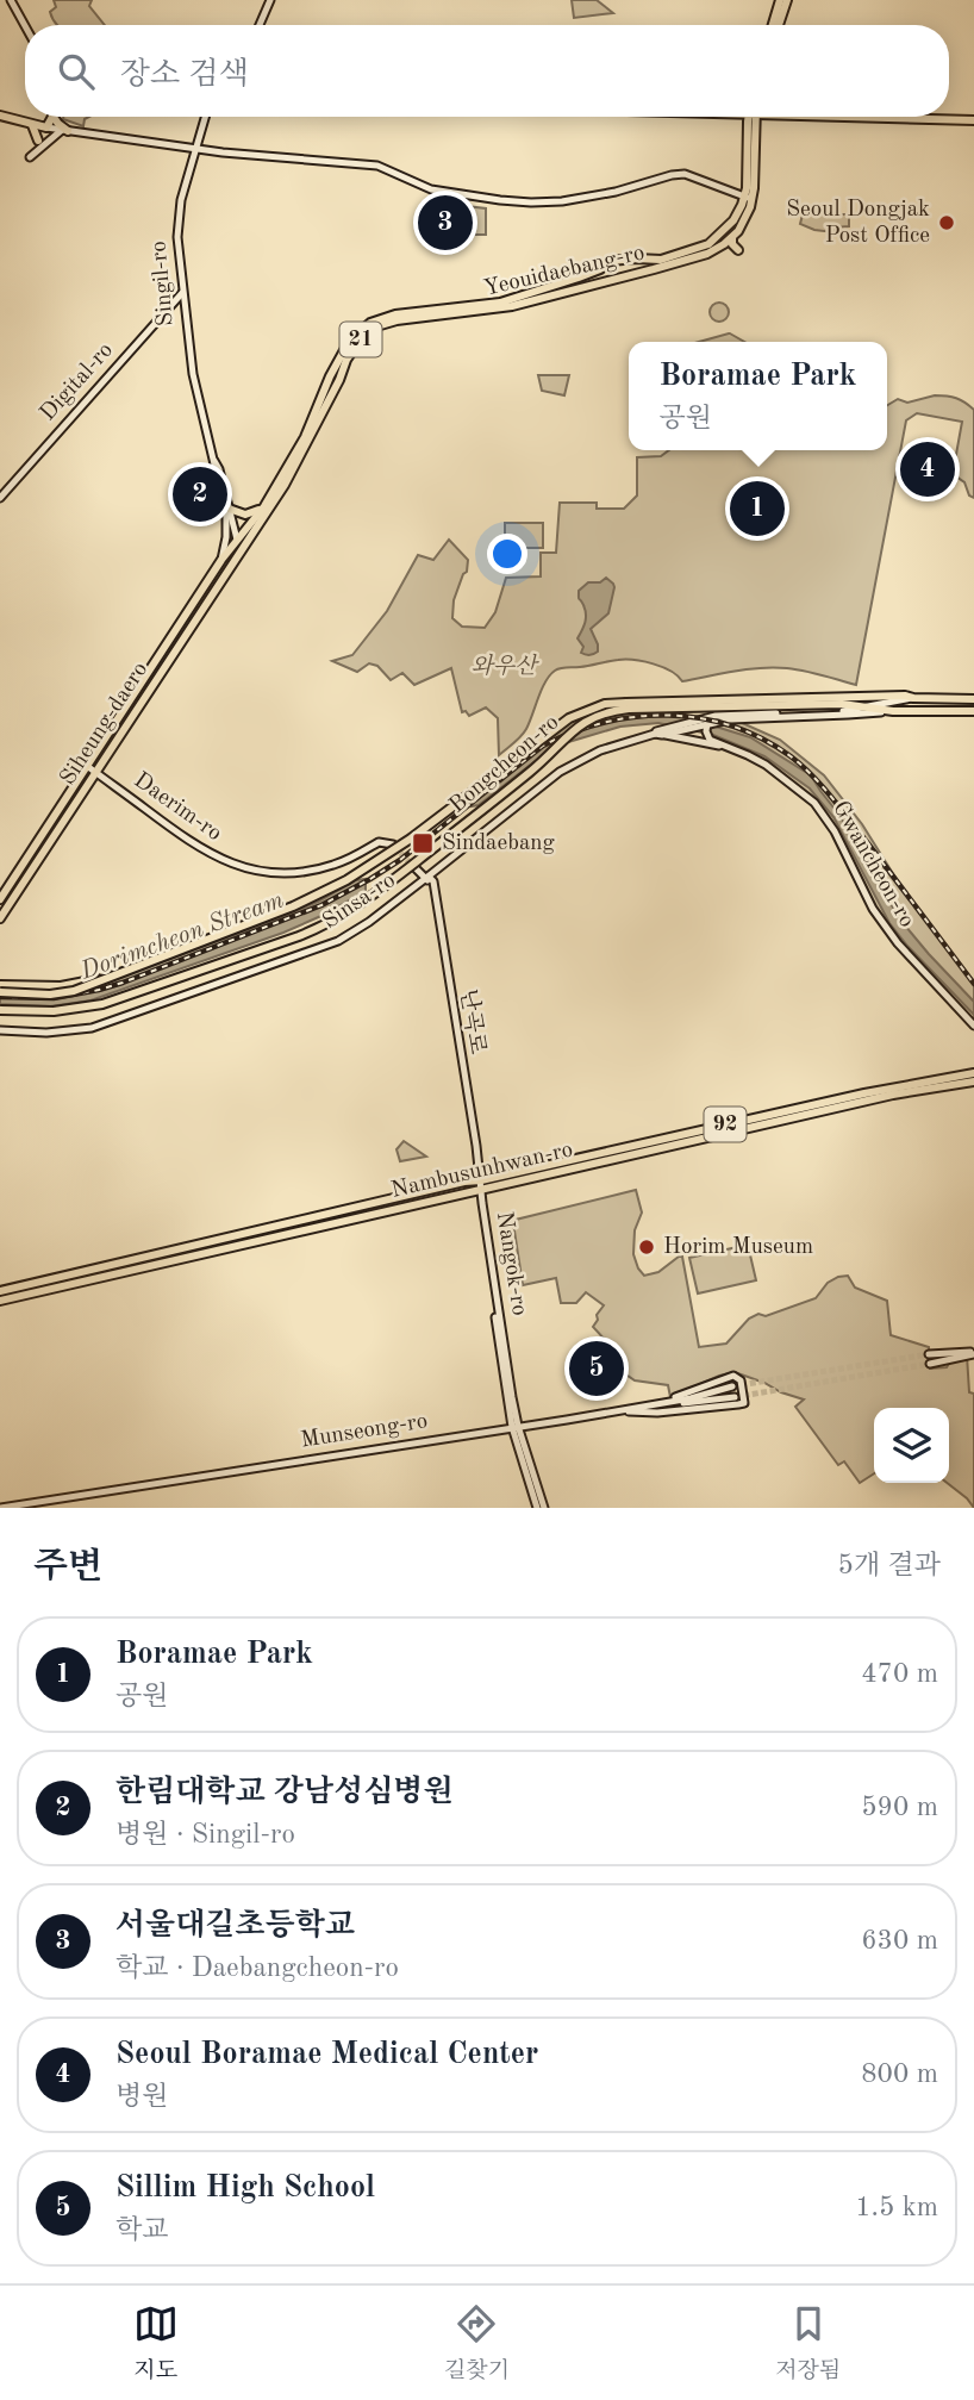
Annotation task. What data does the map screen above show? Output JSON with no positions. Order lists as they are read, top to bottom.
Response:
{
  "streets": {
    "main road": [
      "Yeouidaebang-ro",
      "Singil-ro",
      "21",
      "Digital-ro",
      "Siheung-daero",
      "Bongcheon-ro",
      "Daerim-ro",
      "Gwancheon-ro",
      "Sinsa-ro",
      "92",
      "Nambusunhwan-ro",
      "Nangok-ro",
      "Munseong-ro"
    ]
  },
  "crossings": [
    ["Yeouidaebang-ro", "Singil-ro"],
    ["Yeouidaebang-ro", "Siheung-daero"],
    ["Singil-ro", "Digital-ro"],
    ["Singil-ro", "Siheung-daero"],
    ["Siheung-daero", "Daerim-ro"],
    ["Bongcheon-ro", "Sinsa-ro"],
    ["Gwancheon-ro", "Sinsa-ro"],
    ["Sinsa-ro", "Nangok-ro"],
    ["Nambusunhwan-ro", "Nangok-ro"],
    ["Nangok-ro", "Munseong-ro"]
  ],
  "water": ["Dorimcheon Stream"],
  "parks": ["와우산"],
  "places": {
    "other": ["Seoul Dongjak Post Office", "Horim Museum"],
    "transit": ["Sindaebang"]
  },
  "page": {
    "search": "장소 검색",
    "pins": [
      "3",
      "4",
      "2",
      "1",
      "5"
    ],
    "popup": ["Boramae Park", "공원"],
    "heading": ["주변", "5개 결과"],
    "list": [
      {
        "mark": "1",
        "name": "Boramae Park",
        "note": "공원",
        "value": "470 m"
      },
      {
        "mark": "2",
        "name": "한림대학교 강남성심병원",
        "note": "병원 · Singil-ro",
        "value": "590 m"
      },
      {
        "mark": "3",
        "name": "서울대길초등학교",
        "note": "학교 · Daebangcheon-ro",
        "value": "630 m"
      },
      {
        "mark": "4",
        "name": "Seoul Boramae Medical Center",
        "note": "병원",
        "value": "800 m"
      },
      {
        "mark": "5",
        "name": "Sillim High School",
        "note": "학교",
        "value": "1.5 km"
      }
    ],
    "nav": ["지도", "길찾기", "저장됨"]
  }
}
